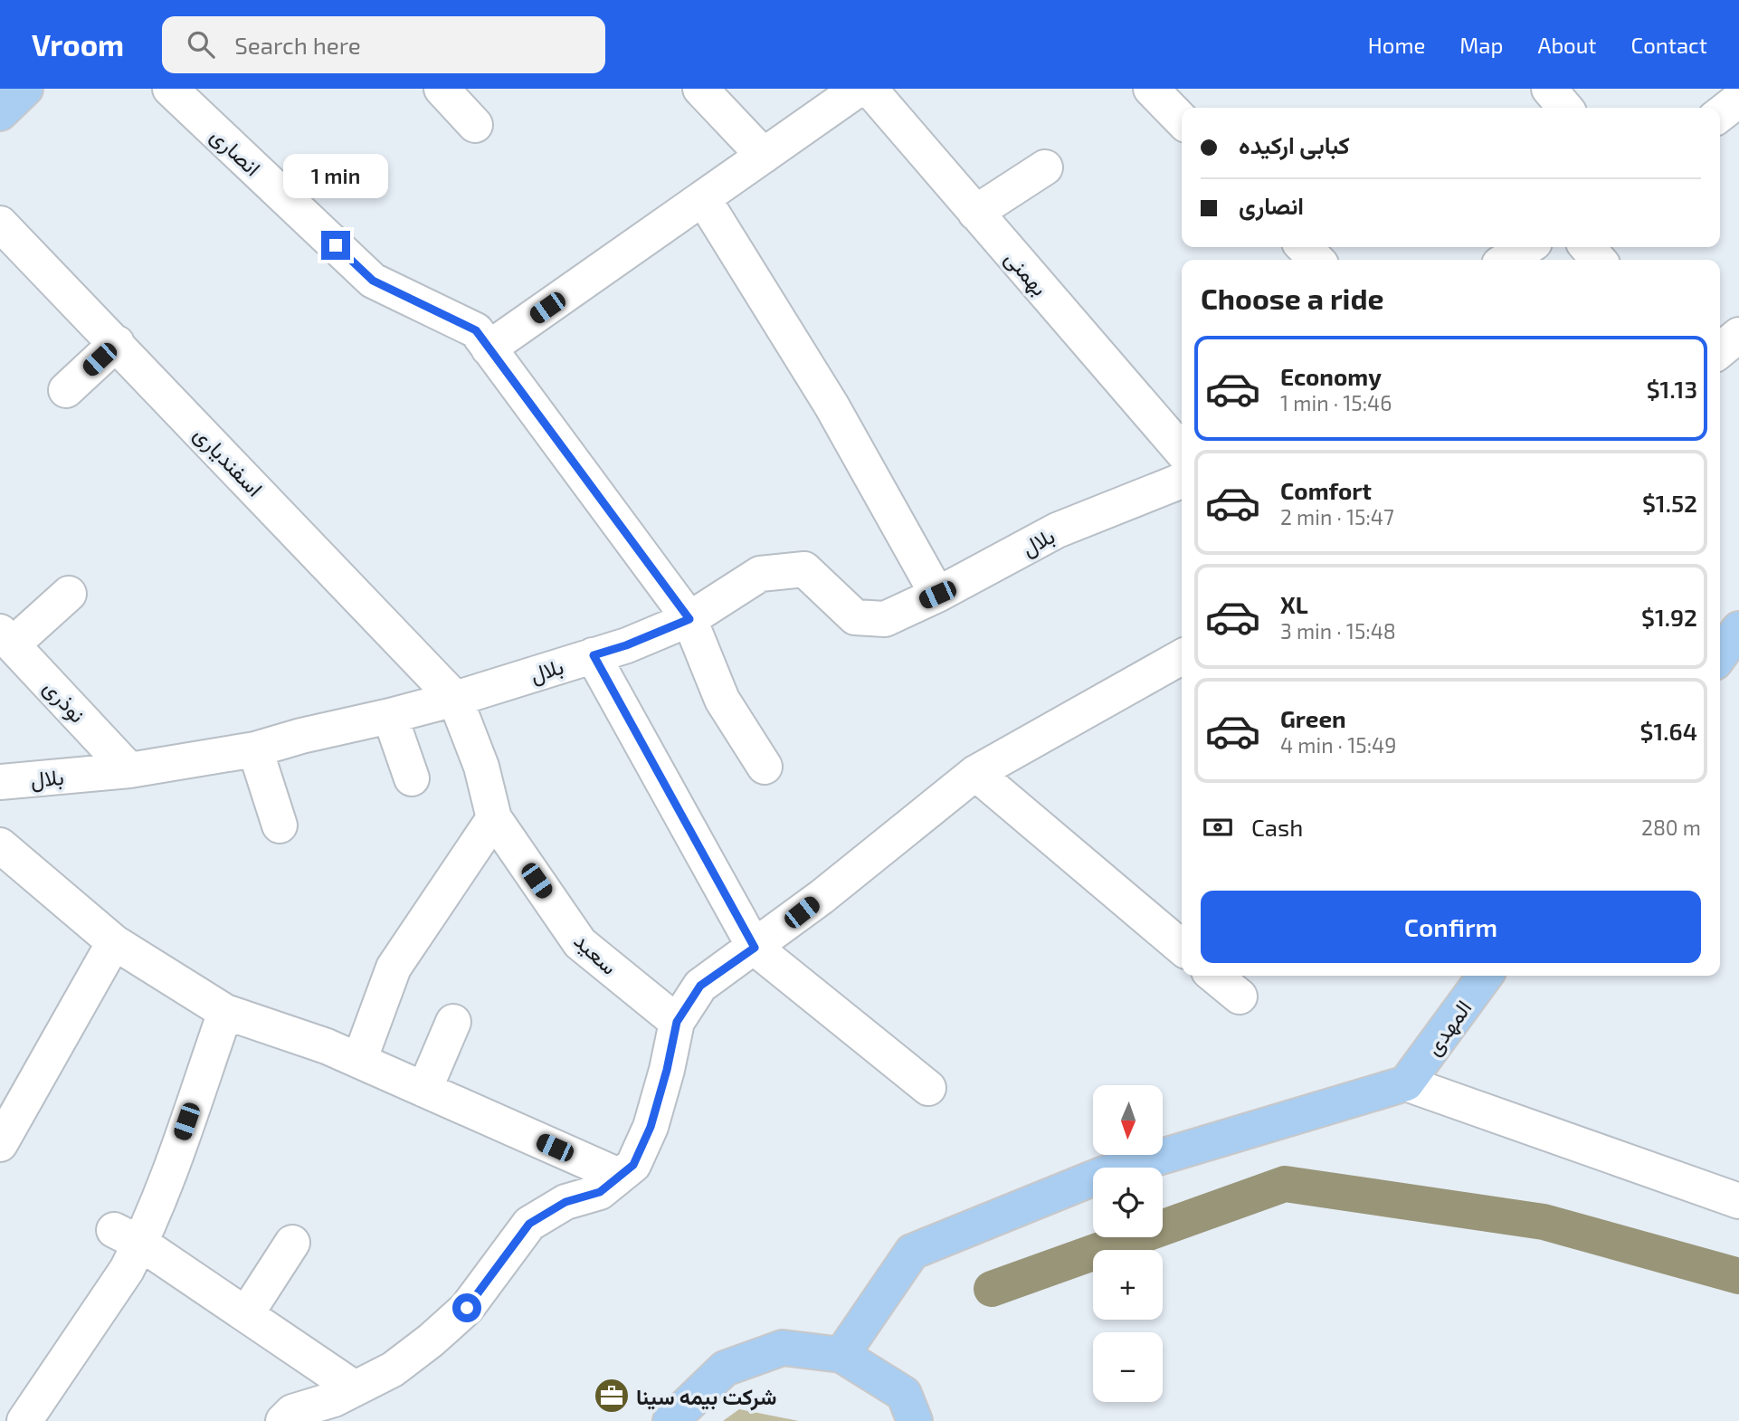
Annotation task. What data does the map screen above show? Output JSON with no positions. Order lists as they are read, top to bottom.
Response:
{
  "streets": {
    "main road": ["المهدی"],
    "street": [
      "انصاری",
      "بهمنی",
      "اسفندیاری",
      "بلال",
      "نوذری",
      "سعید"
    ]
  },
  "crossings": [
    ["انصاری", "بلال"],
    ["اسفندیاری", "بلال"],
    ["اسفندیاری", "سعید"],
    ["بلال", "نوذری"],
    ["بلال", "سعید"]
  ],
  "places": {
    "office": ["شرکت بیمه سینا"]
  },
  "north": "bottom",
  "page": {
    "header": "Vroom",
    "search": "Search here",
    "nav": [
      "Home",
      "Map",
      "About",
      "Contact"
    ],
    "banner": ["کبابی ارکیده", "انصاری"],
    "bubble": "1 min",
    "heading": "Choose a ride",
    "list": [
      {
        "name": "Economy",
        "note": "1 min · 15:46",
        "value": "$1.13"
      },
      {
        "name": "Comfort",
        "note": "2 min · 15:47",
        "value": "$1.52"
      },
      {
        "name": "XL",
        "note": "3 min · 15:48",
        "value": "$1.92"
      },
      {
        "name": "Green",
        "note": "4 min · 15:49",
        "value": "$1.64"
      }
    ],
    "pay": ["Cash", "280 m"],
    "buttons": "Confirm",
    "map_buttons": ["+", "−"]
  }
}
